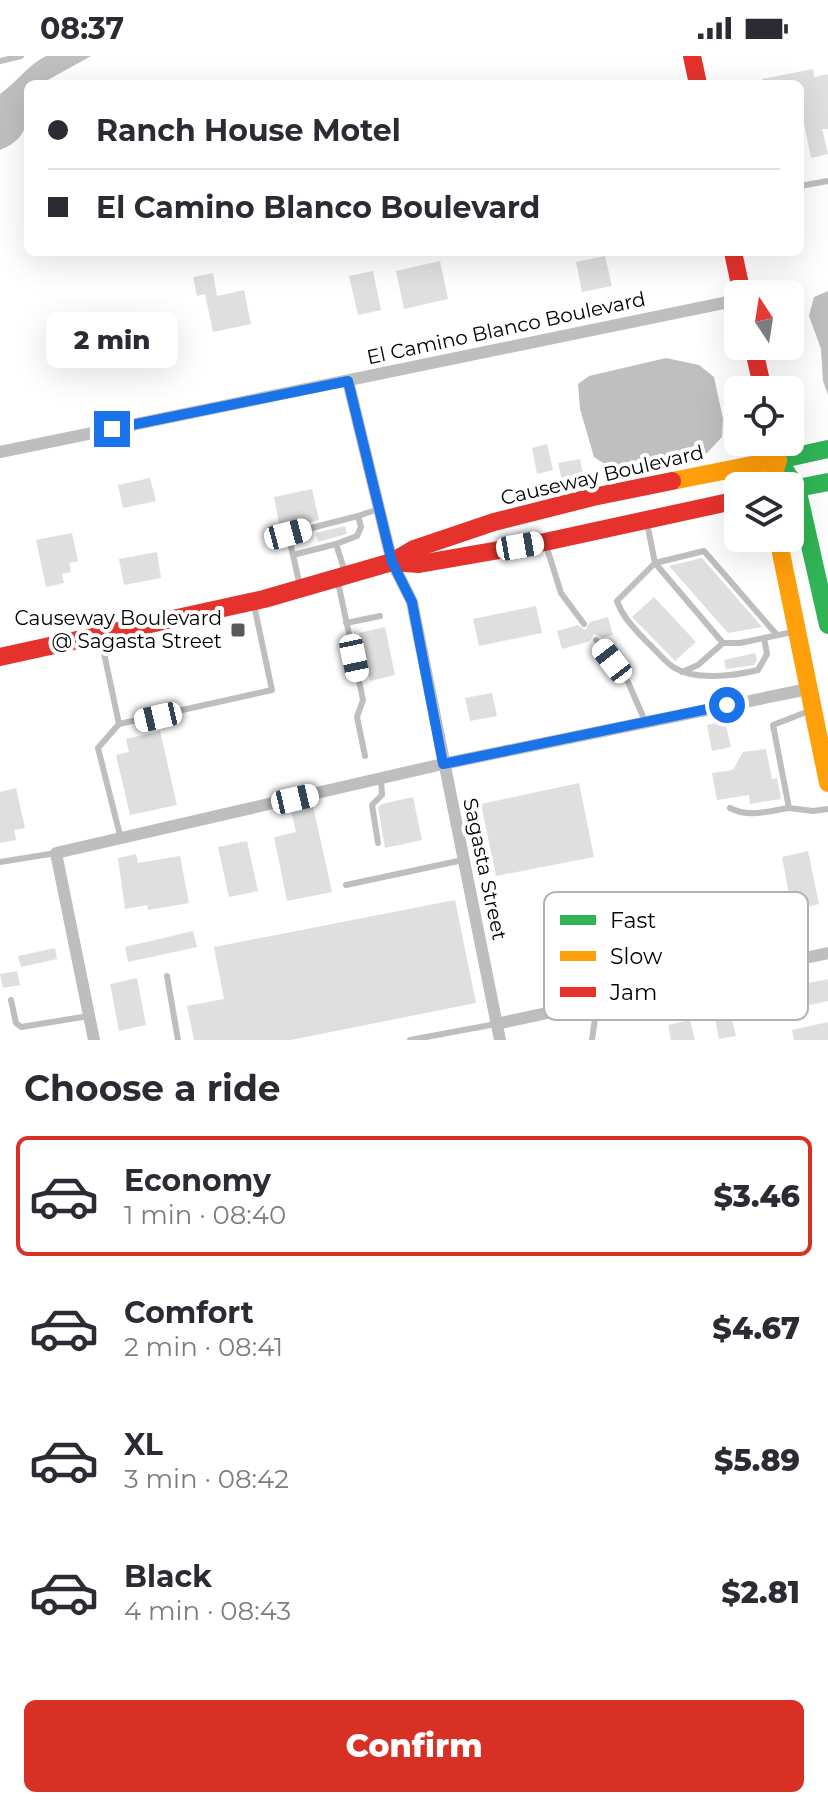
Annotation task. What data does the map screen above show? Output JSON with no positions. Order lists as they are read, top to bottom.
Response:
{
  "streets": {
    "main road": ["Causeway Boulevard"],
    "street": ["El Camino Blanco Boulevard", "Sagasta Street"]
  },
  "crossings": [
    ["El Camino Blanco Boulevard", "Sagasta Street"],
    ["Causeway Boulevard", "Sagasta Street"]
  ],
  "places": {
    "transit": ["Causeway Boulevard @ Sagasta Street"]
  },
  "legend": ["Fast", "Slow", "Jam"],
  "north": "top",
  "page": {
    "status": "08:37",
    "banner": ["Ranch House Motel", "El Camino Blanco Boulevard"],
    "bubble": "2 min",
    "heading": "Choose a ride",
    "list": [
      {
        "name": "Economy",
        "note": "1 min · 08:40",
        "value": "$3.46"
      },
      {
        "name": "Comfort",
        "note": "2 min · 08:41",
        "value": "$4.67"
      },
      {
        "name": "XL",
        "note": "3 min · 08:42",
        "value": "$5.89"
      },
      {
        "name": "Black",
        "note": "4 min · 08:43",
        "value": "$2.81"
      }
    ],
    "buttons": "Confirm"
  }
}
